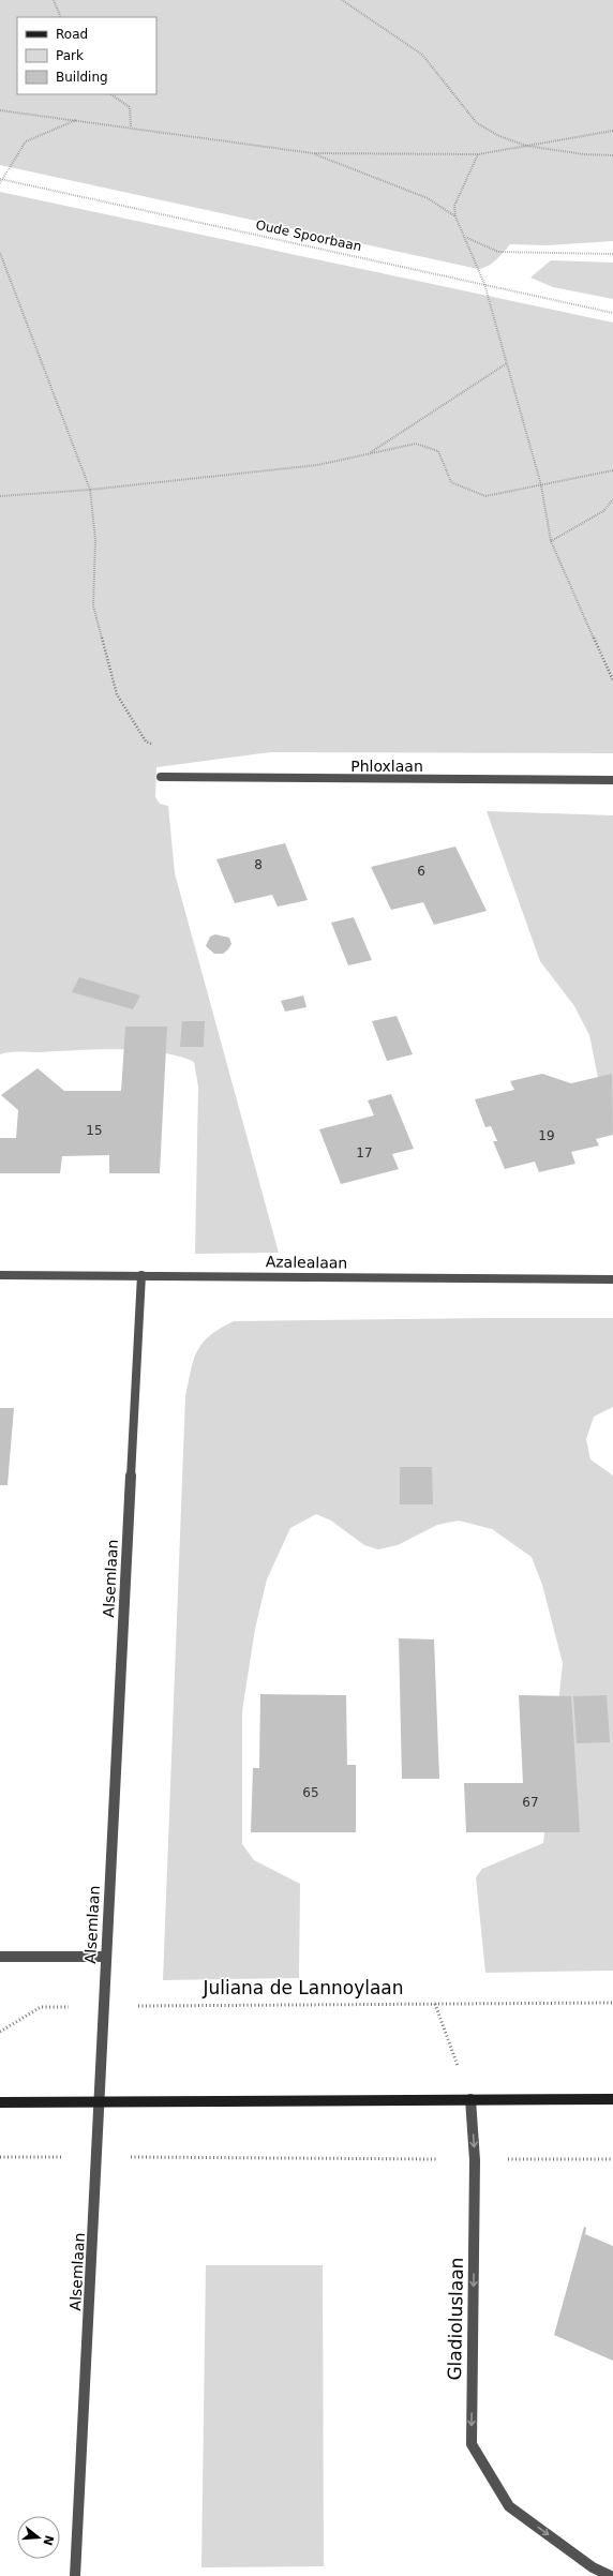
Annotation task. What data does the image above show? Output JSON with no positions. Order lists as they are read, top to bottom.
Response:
{
  "streets": {
    "street": [
      "Phloxlaan",
      "Azalealaan",
      "Alsemlaan",
      "Gladioluslaan"
    ],
    "path": ["Oude Spoorbaan", "Juliana de Lannoylaan"]
  },
  "crossings": [
    ["Azalealaan", "Alsemlaan"],
    ["Alsemlaan", "Juliana de Lannoylaan"]
  ],
  "one_way": ["Gladioluslaan"],
  "house_numbers": [
    "8",
    "6",
    "15",
    "19",
    "17",
    "65",
    "67"
  ],
  "legend": ["Road", "Park", "Building"],
  "north": "right"
}
